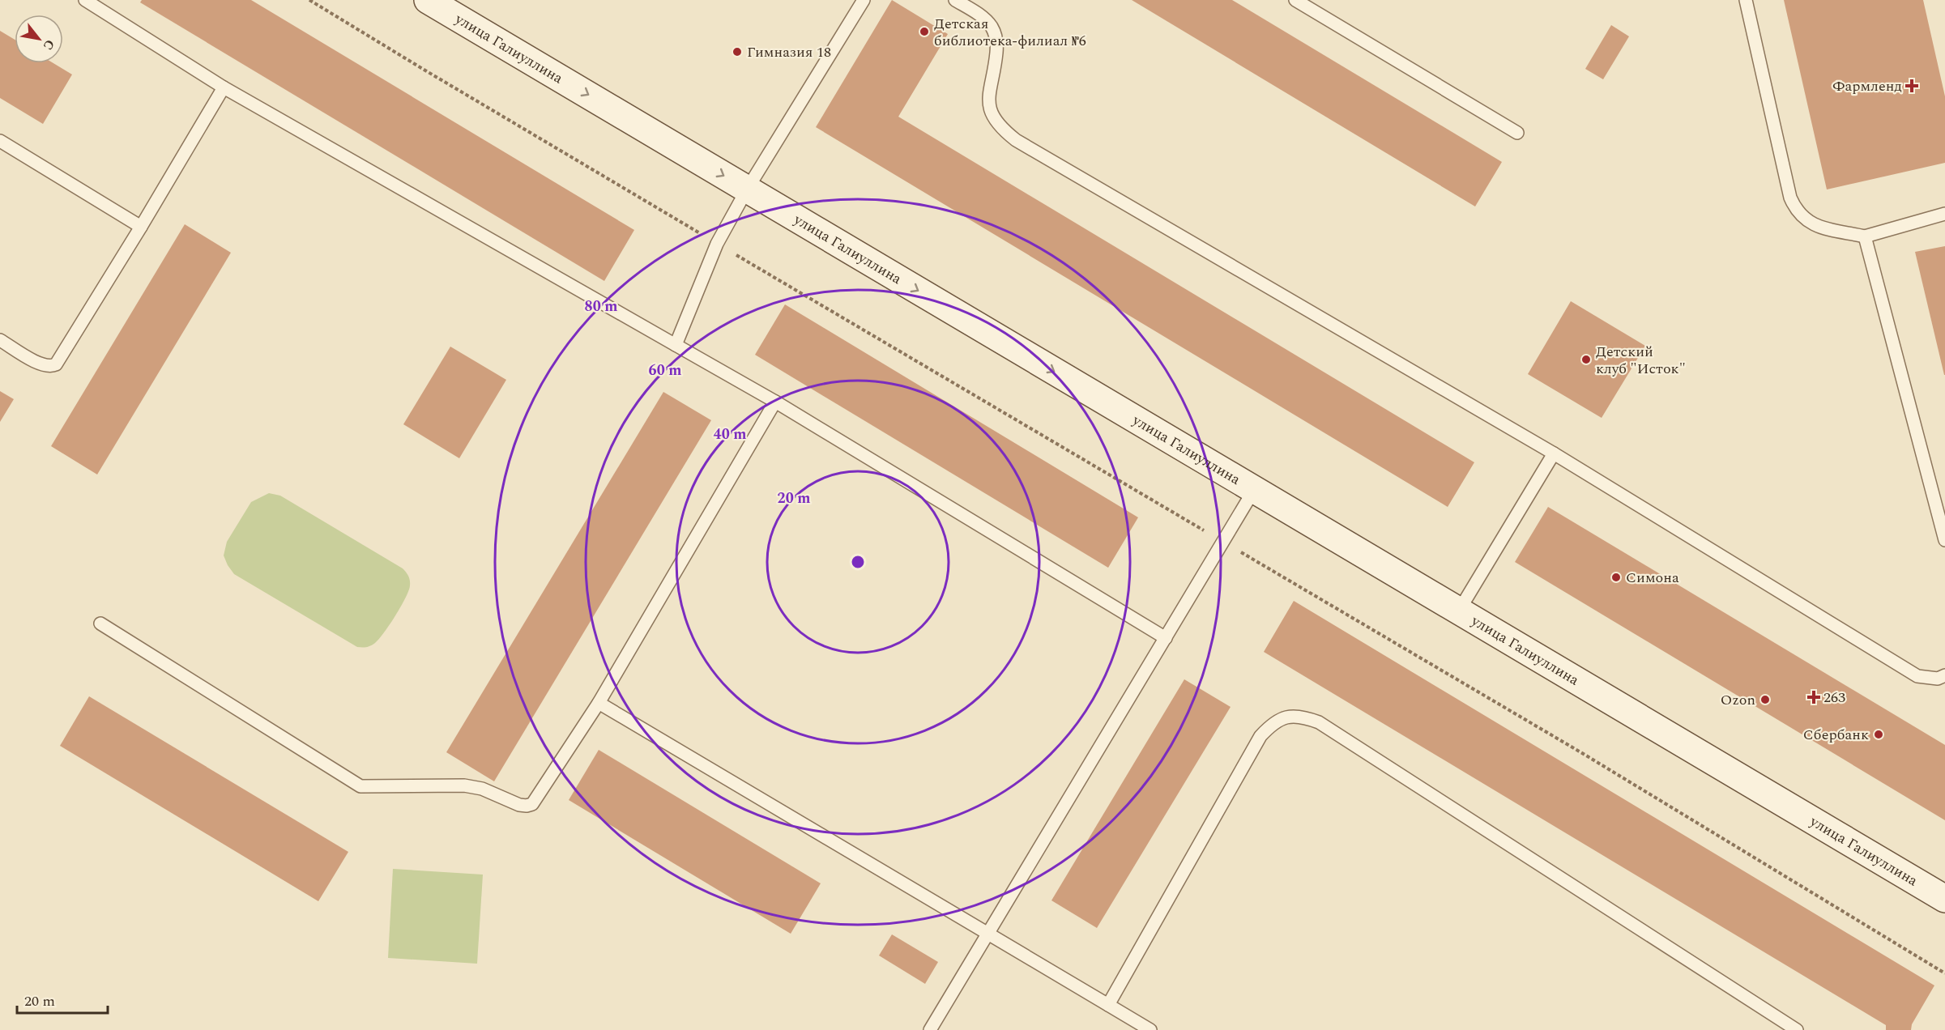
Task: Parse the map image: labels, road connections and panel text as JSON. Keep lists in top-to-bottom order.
{
  "streets": {
    "street": ["улица Галиуллина"]
  },
  "one_way": ["улица Галиуллина"],
  "places": {
    "other": [
      "Детская библиотека-филиал №6",
      "Гимназия 18",
      "Детский клуб \"Исток\"",
      "Симона",
      "Ozon",
      "Сбербанк"
    ],
    "health": ["Фармленд", "263"]
  },
  "scale_bar": "20 m",
  "north": "bottom right",
  "rings": [
    "80 m",
    "60 m",
    "40 m",
    "20 m"
  ]
}
